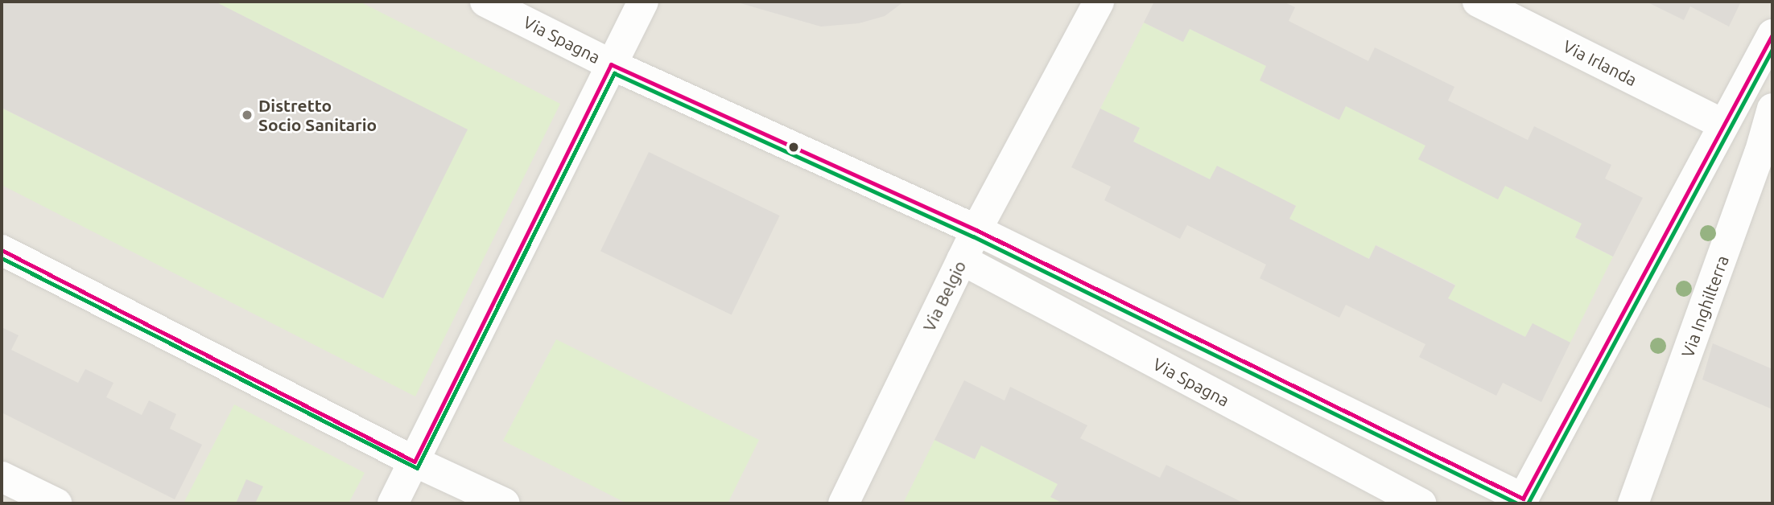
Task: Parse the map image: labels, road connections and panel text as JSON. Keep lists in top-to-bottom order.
{
  "streets": {
    "street": [
      "Via Spagna",
      "Via Irlanda",
      "Via Belgio",
      "Via Inghilterra"
    ]
  },
  "crossings": [
    ["Via Spagna", "Via Belgio"]
  ],
  "places": ["Distretto Socio Sanitario"]
}
